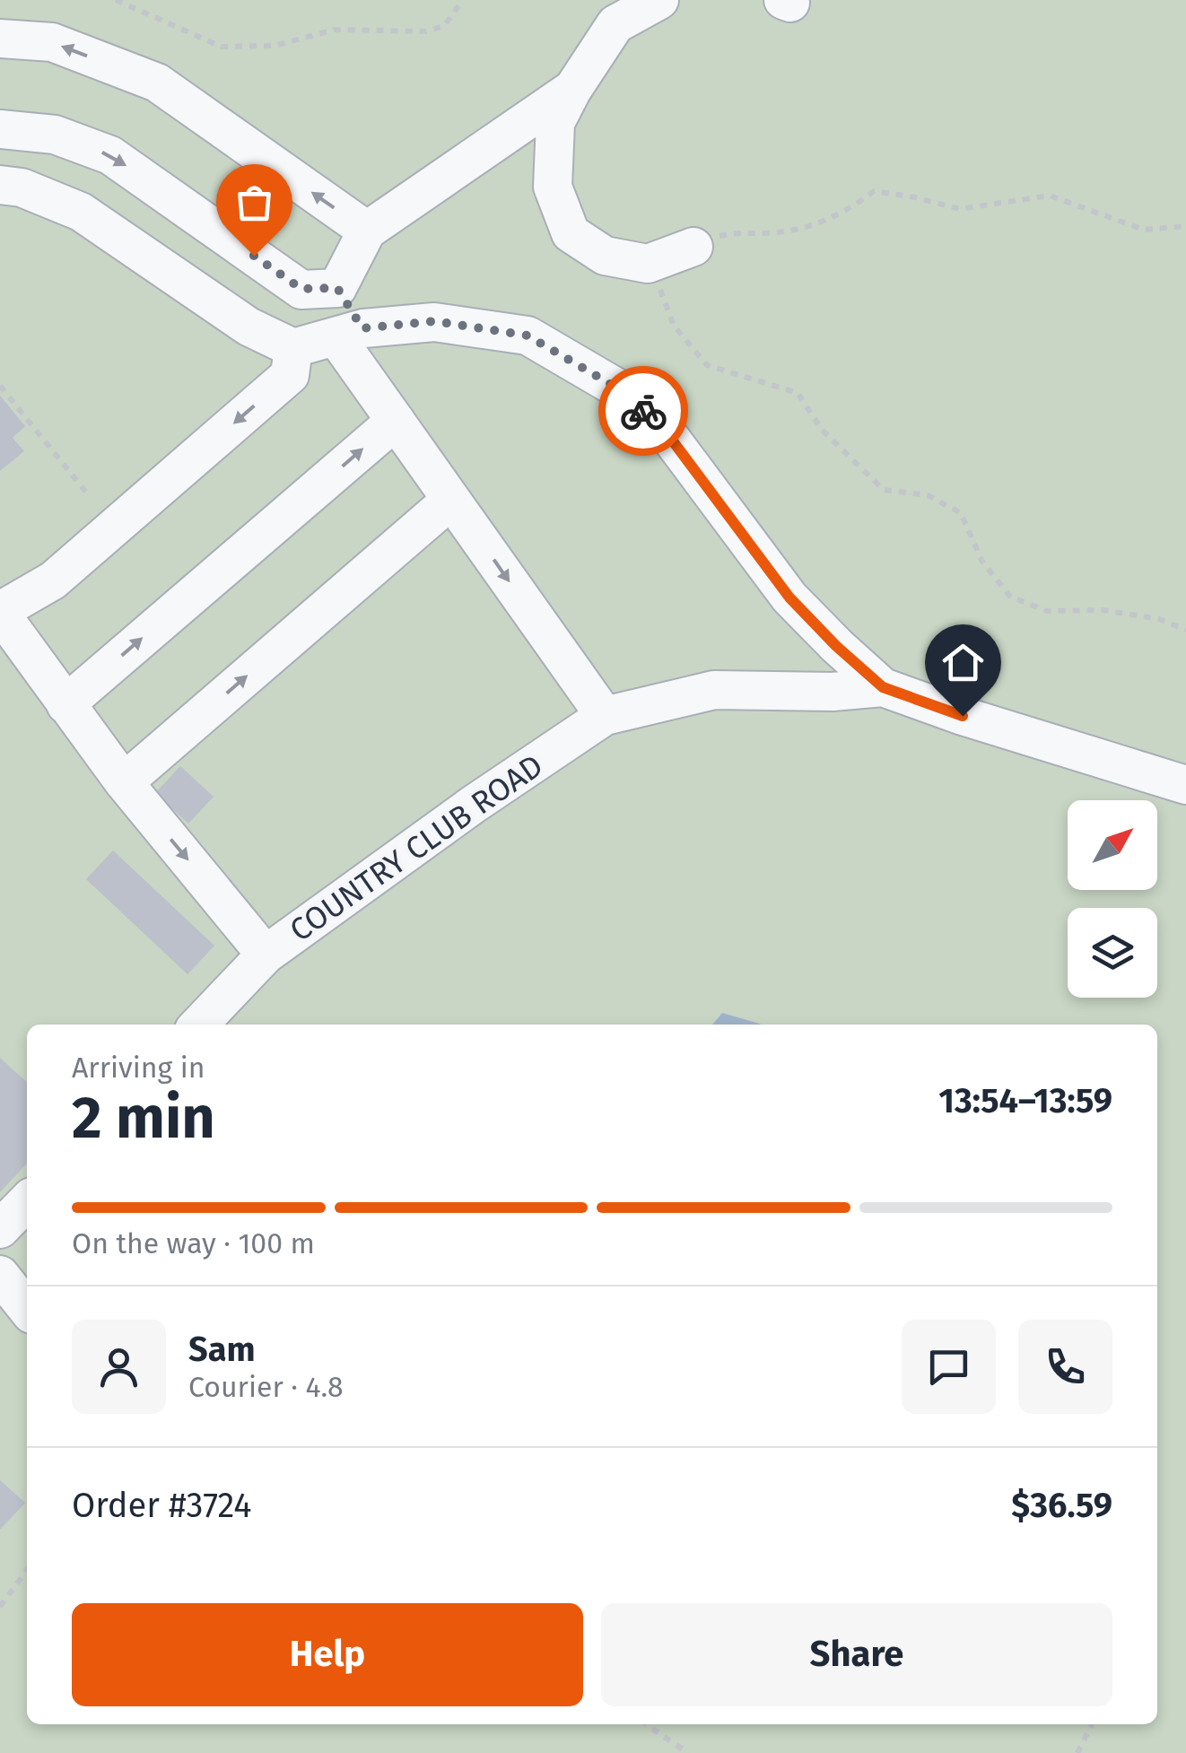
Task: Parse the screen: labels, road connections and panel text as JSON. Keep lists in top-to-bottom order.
{
  "streets": {
    "street": ["COUNTRY CLUB ROAD"]
  },
  "north": "top right",
  "page": {
    "heading": ["2 min", "Arriving in", "13:54–13:59"],
    "panel": [
      "Sam",
      "Courier · 4.8",
      "Order #3724",
      "$36.59"
    ],
    "bar": "On the way · 100 m",
    "buttons": ["Help", "Share"]
  }
}
